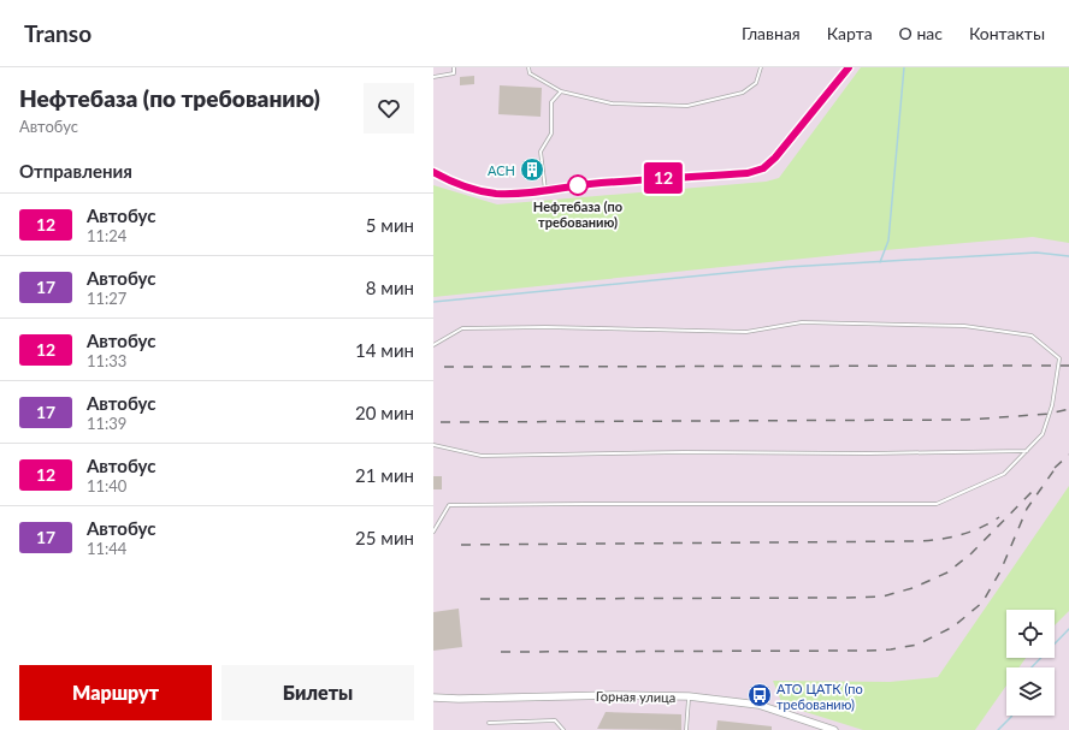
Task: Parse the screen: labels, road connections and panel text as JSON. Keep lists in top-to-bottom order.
{
  "streets": {
    "street": ["Горная улица"]
  },
  "places": {
    "building": ["АСН"],
    "other": ["Нефтебаза (по требованию)"],
    "bus stop": ["АТО ЦАТК (по требованию)"]
  },
  "lines": ["bus line 12"],
  "page": {
    "header": "Transo",
    "nav": [
      "Главная",
      "Карта",
      "О нас",
      "Контакты"
    ],
    "heading": [
      ["Нефтебаза (по требованию)", "Автобус"],
      "Отправления"
    ],
    "on_map": "12",
    "list": [
      {
        "mark": "12",
        "name": "Автобус",
        "note": "11:24",
        "value": "5 мин"
      },
      {
        "mark": "17",
        "name": "Автобус",
        "note": "11:27",
        "value": "8 мин"
      },
      {
        "mark": "12",
        "name": "Автобус",
        "note": "11:33",
        "value": "14 мин"
      },
      {
        "mark": "17",
        "name": "Автобус",
        "note": "11:39",
        "value": "20 мин"
      },
      {
        "mark": "12",
        "name": "Автобус",
        "note": "11:40",
        "value": "21 мин"
      },
      {
        "mark": "17",
        "name": "Автобус",
        "note": "11:44",
        "value": "25 мин"
      }
    ],
    "buttons": ["Маршрут", "Билеты"]
  }
}
